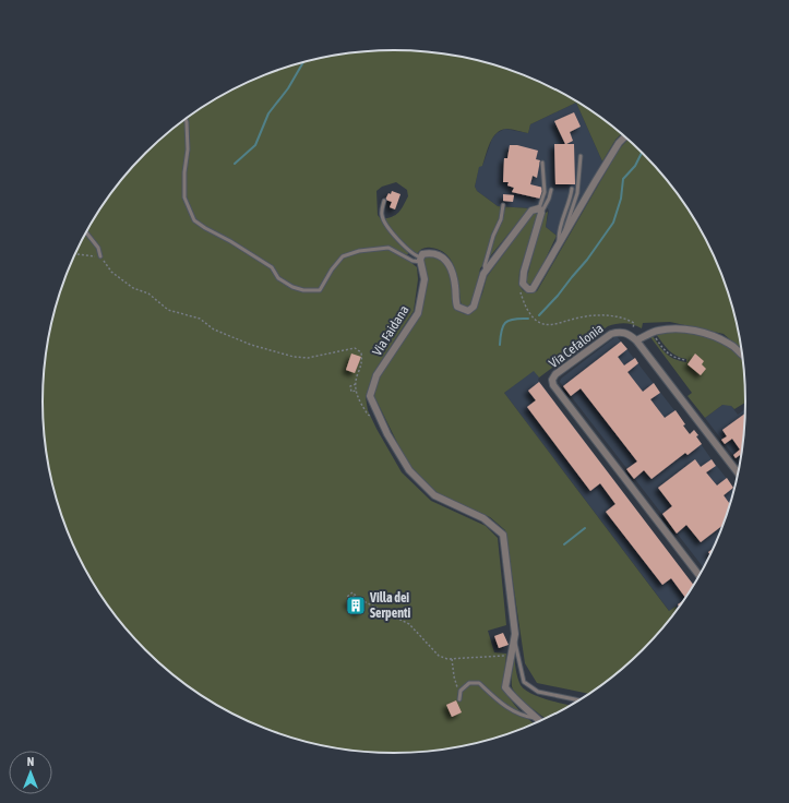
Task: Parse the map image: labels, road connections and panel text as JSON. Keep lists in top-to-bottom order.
{
  "streets": {
    "street": ["Via Faidana", "Via Cefalonia"]
  },
  "places": {
    "building": ["Villa dei Serpenti"]
  },
  "north": "top"
}
